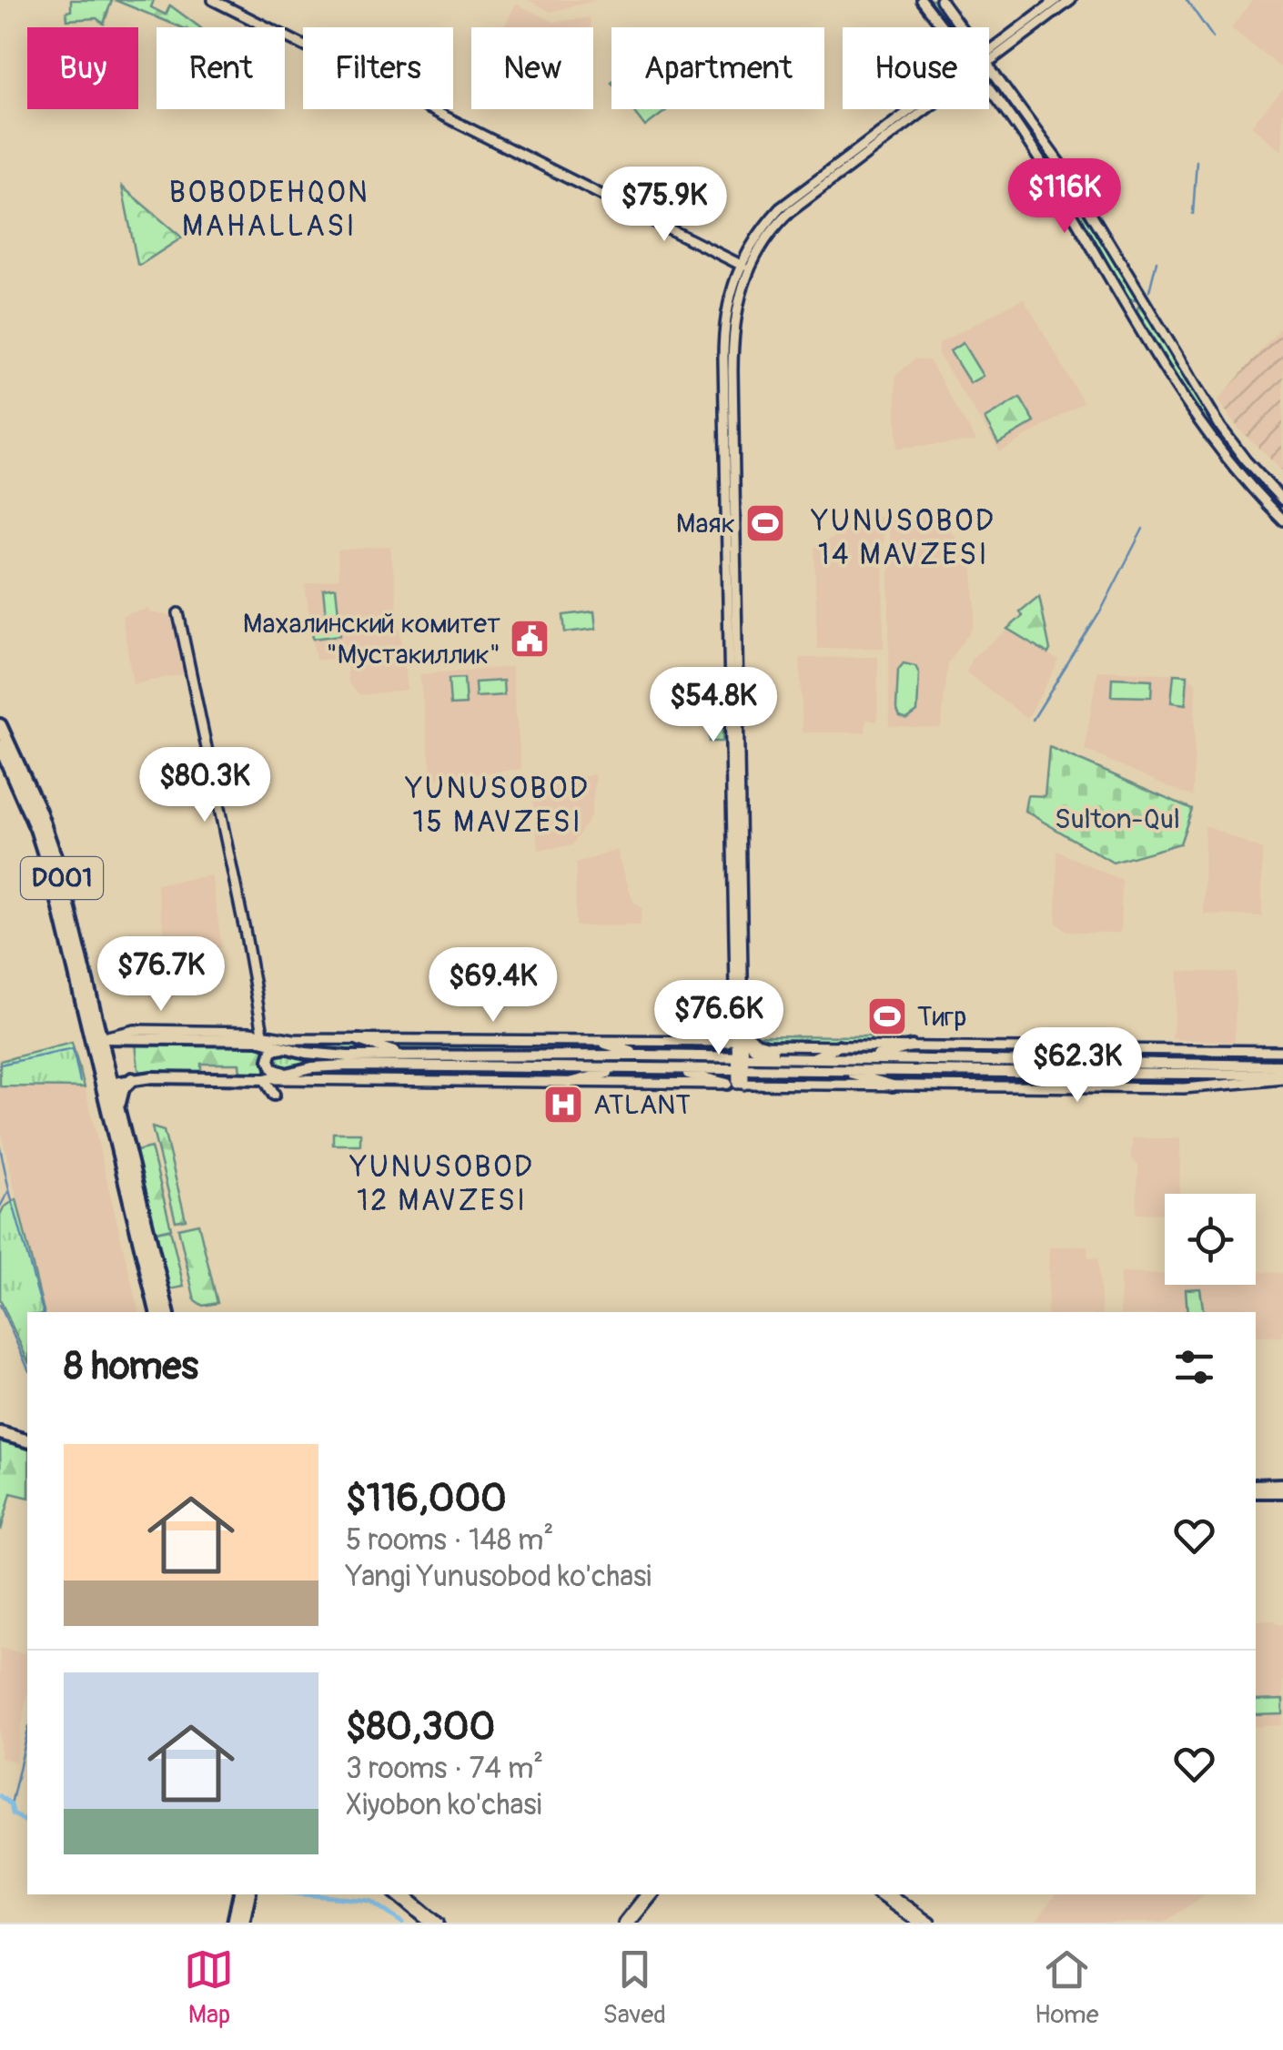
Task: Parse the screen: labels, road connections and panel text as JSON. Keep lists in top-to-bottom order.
{
  "streets": {
    "highway": ["D001"]
  },
  "districts": [
    "BOBODEHQON MAHALLASI",
    "YUNUSOBOD 14 MAVZESI",
    "YUNUSOBOD 15 MAVZESI",
    "YUNUSOBOD 12 MAVZESI"
  ],
  "parks": ["Sulton-Qul"],
  "places": {
    "sports": ["Маяк", "Тигр"],
    "public building": ["Махалинский комитет \"Мустакиллик\""],
    "hospital": ["ATLANT"]
  },
  "page": {
    "chip": [
      "Buy",
      "Rent",
      "Filters",
      "New",
      "Apartment",
      "House"
    ],
    "price": [
      "$116K",
      "$75.9K",
      "$54.8K",
      "$80.3K",
      "$76.7K",
      "$69.4K",
      "$76.6K",
      "$62.3K"
    ],
    "heading": "8 homes",
    "list": [
      {
        "name": "$116,000",
        "note": "5 rooms · 148 m² · Yangi Yunusobod ko'chasi"
      },
      {
        "name": "$80,300",
        "note": "3 rooms · 74 m² · Xiyobon ko'chasi"
      }
    ],
    "tabs": ["Map", "Saved", "Home"]
  }
}
